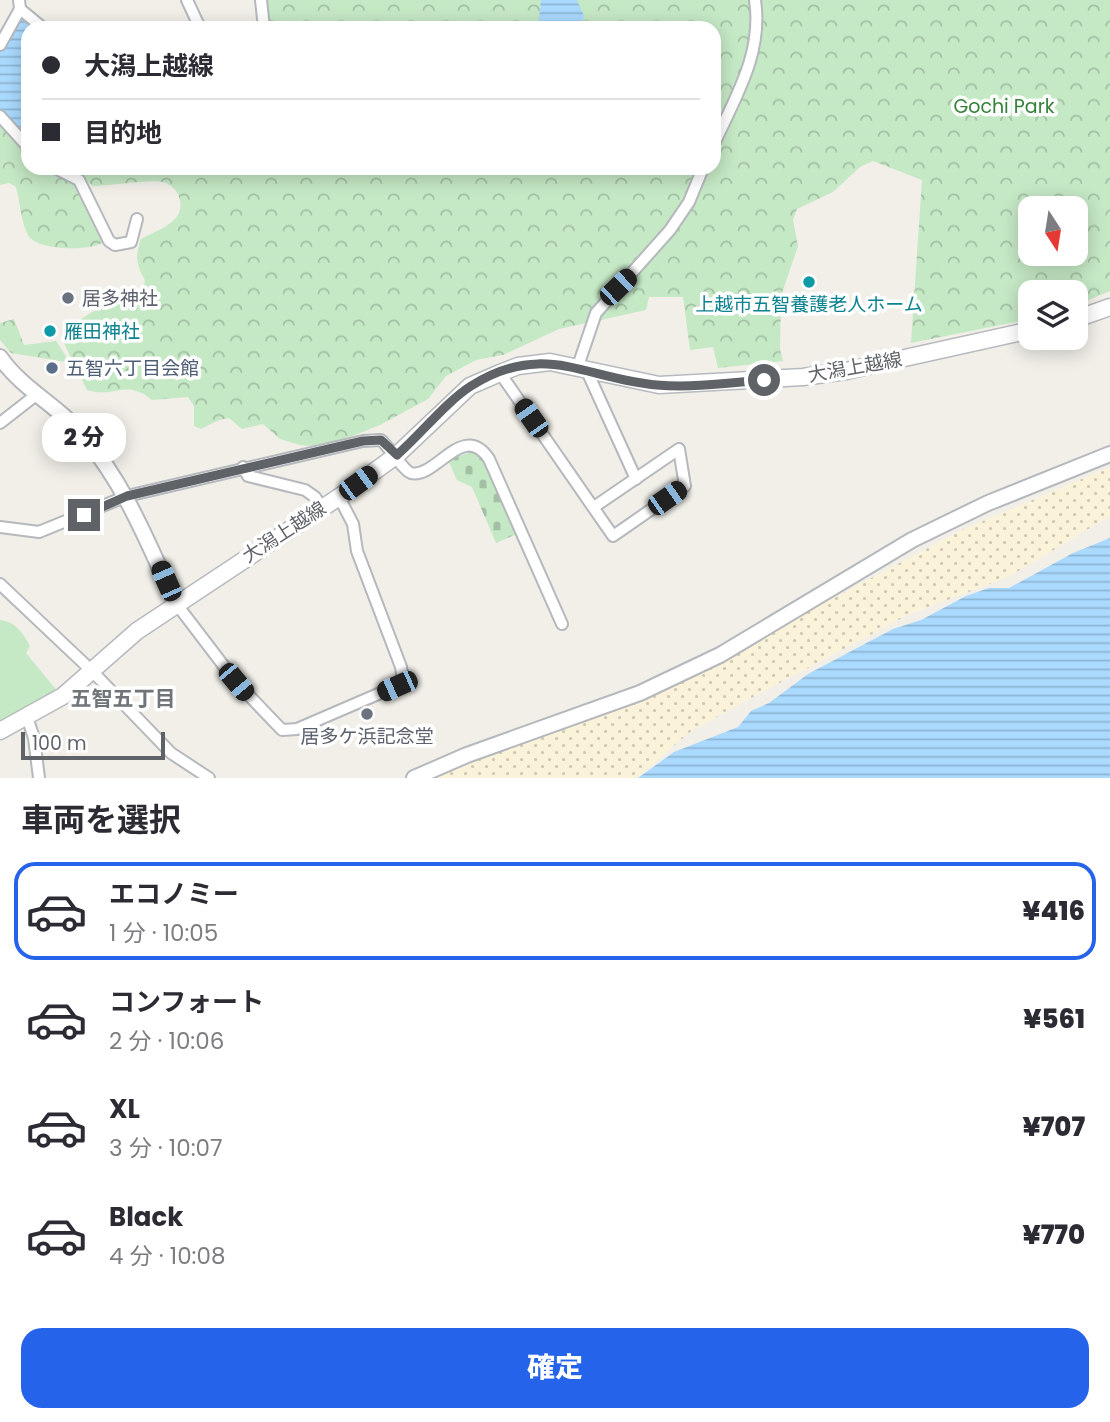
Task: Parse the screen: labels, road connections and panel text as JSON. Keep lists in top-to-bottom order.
{
  "streets": {
    "main road": ["大潟上越線"]
  },
  "districts": ["五智五丁目"],
  "parks": ["Gochi Park"],
  "places": [
    "上越市五智養護老人ホーム",
    "居多神社",
    "雁田神社",
    "五智六丁目会館",
    "居多ケ浜記念堂"
  ],
  "scale_bar": "100 m",
  "north": "bottom",
  "page": {
    "banner": ["大潟上越線", "目的地"],
    "bubble": "2 分",
    "scale": "100 m",
    "heading": "車両を選択",
    "list": [
      {
        "name": "エコノミー",
        "note": "1 分 · 10:05",
        "value": "¥416"
      },
      {
        "name": "コンフォート",
        "note": "2 分 · 10:06",
        "value": "¥561"
      },
      {
        "name": "XL",
        "note": "3 分 · 10:07",
        "value": "¥707"
      },
      {
        "name": "Black",
        "note": "4 分 · 10:08",
        "value": "¥770"
      }
    ],
    "buttons": "確定"
  }
}
